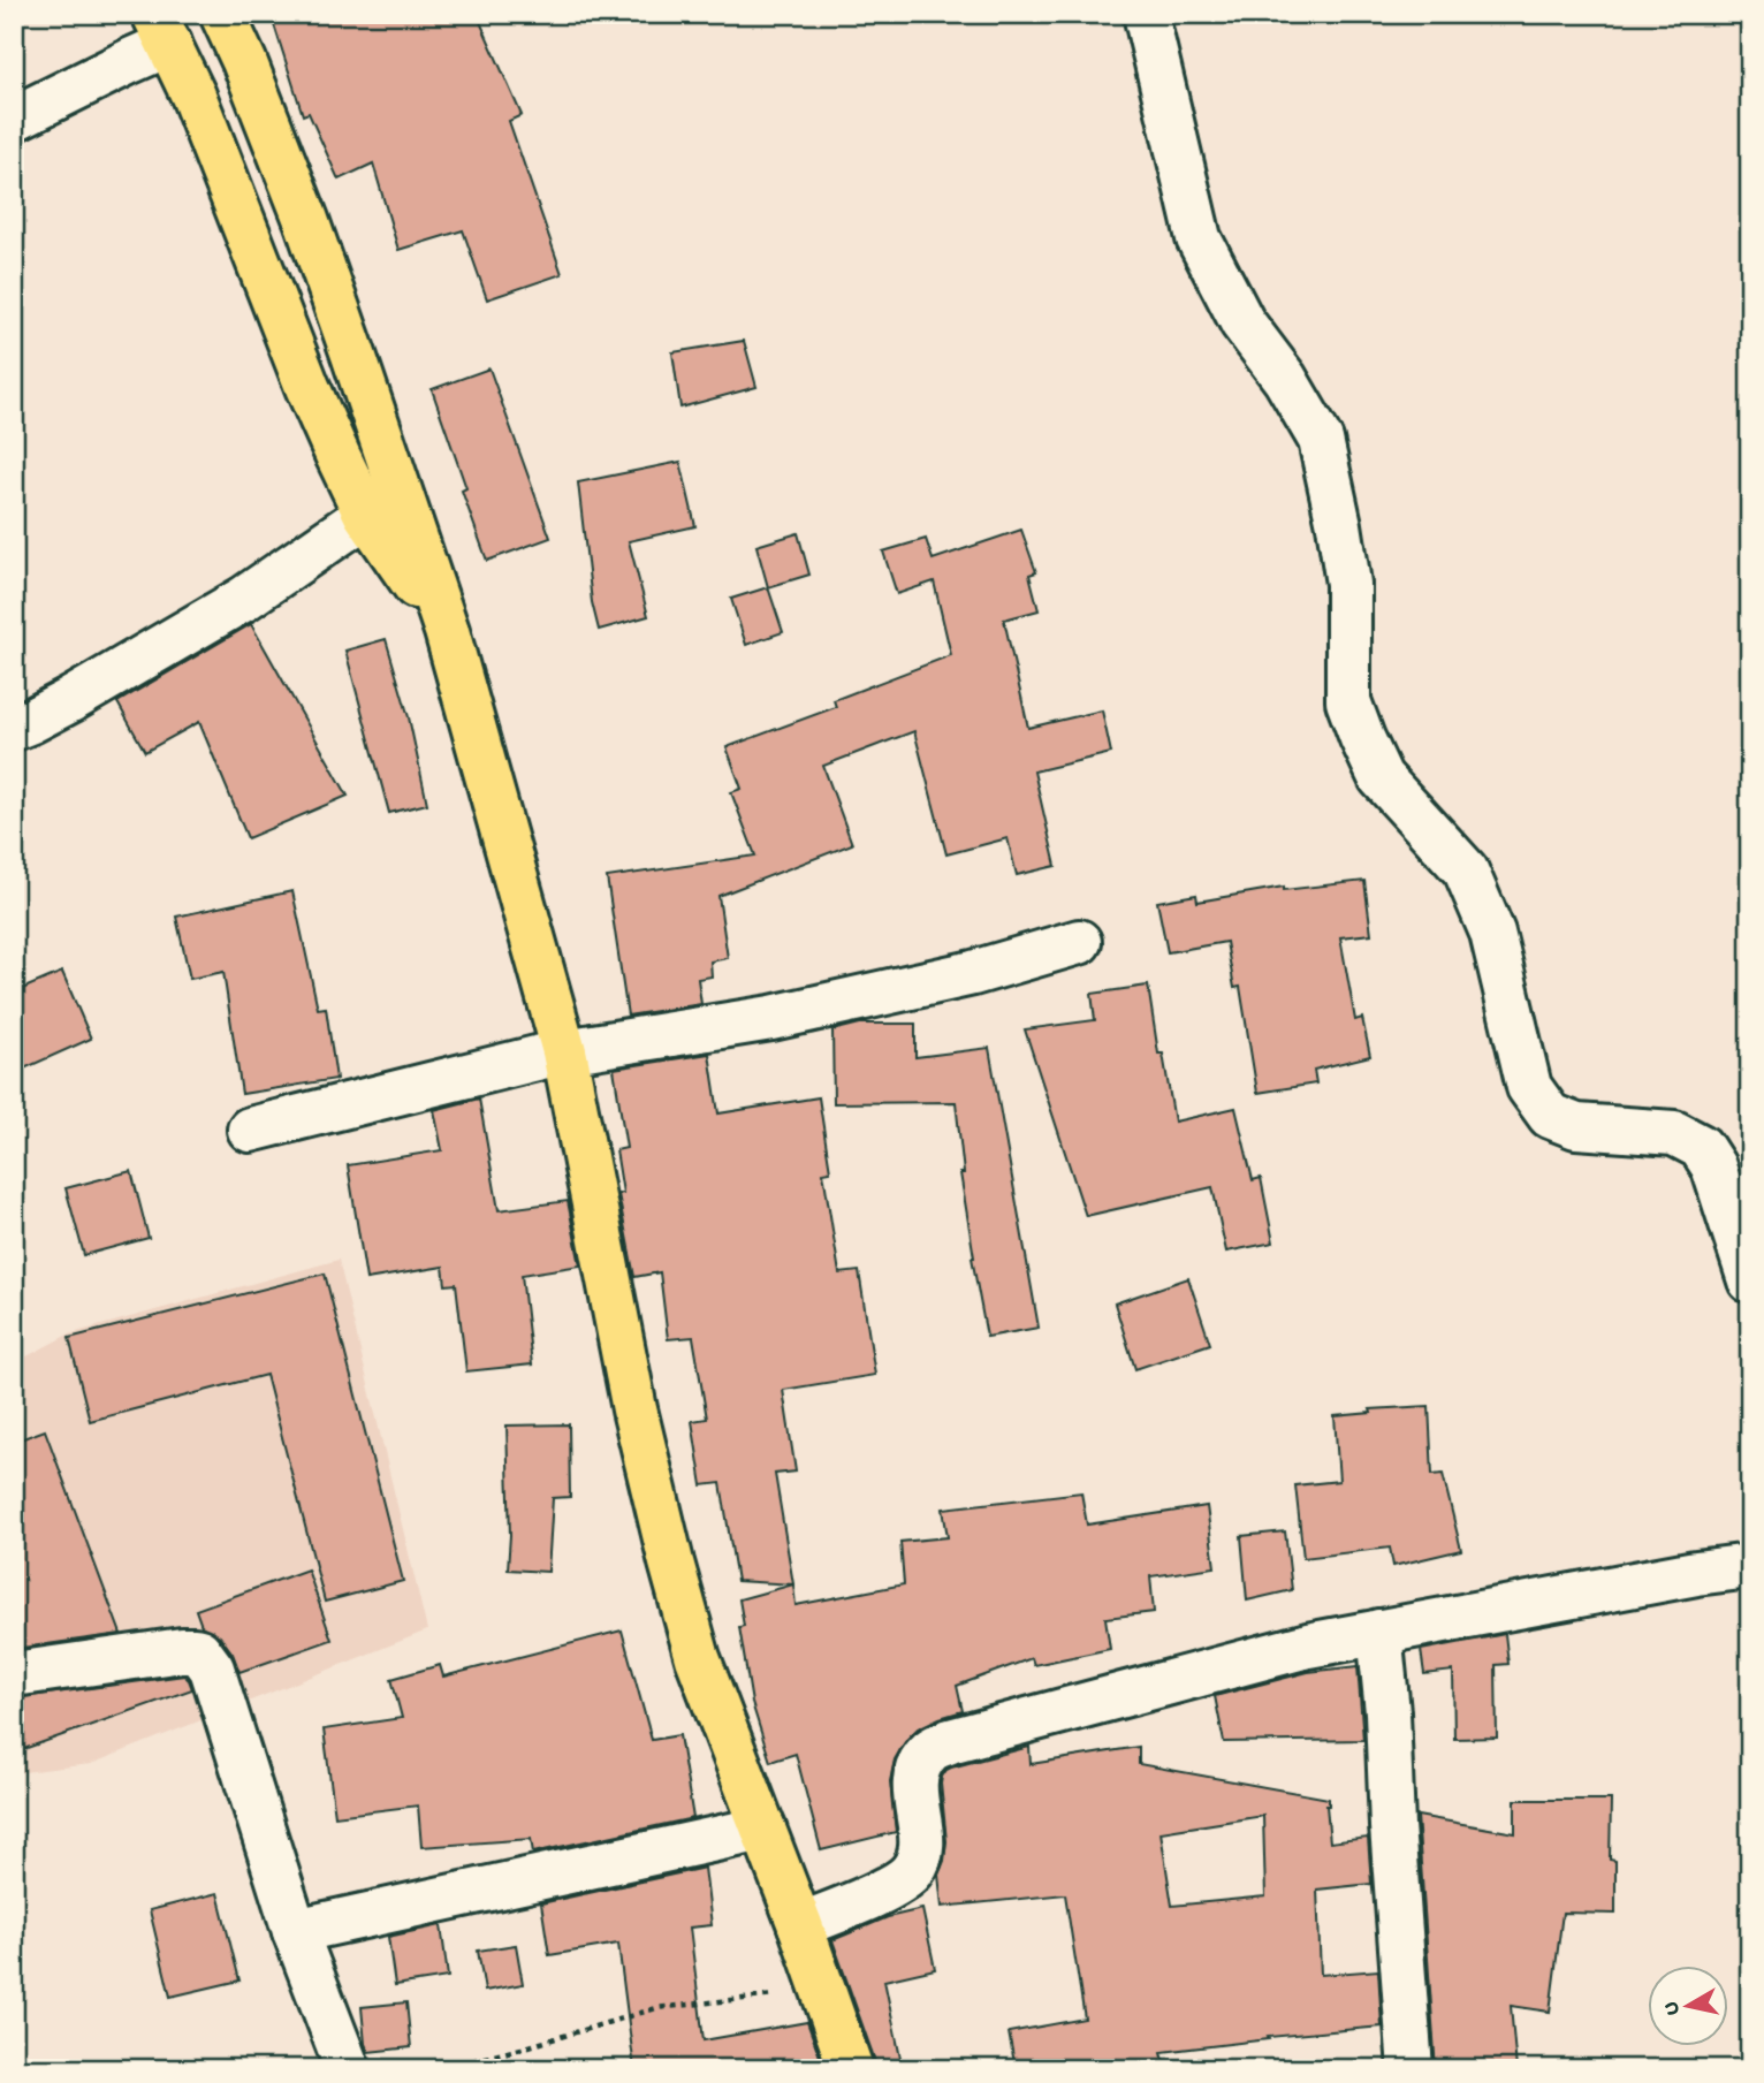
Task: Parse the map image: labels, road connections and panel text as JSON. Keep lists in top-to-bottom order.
{
  "north": "left"
}
